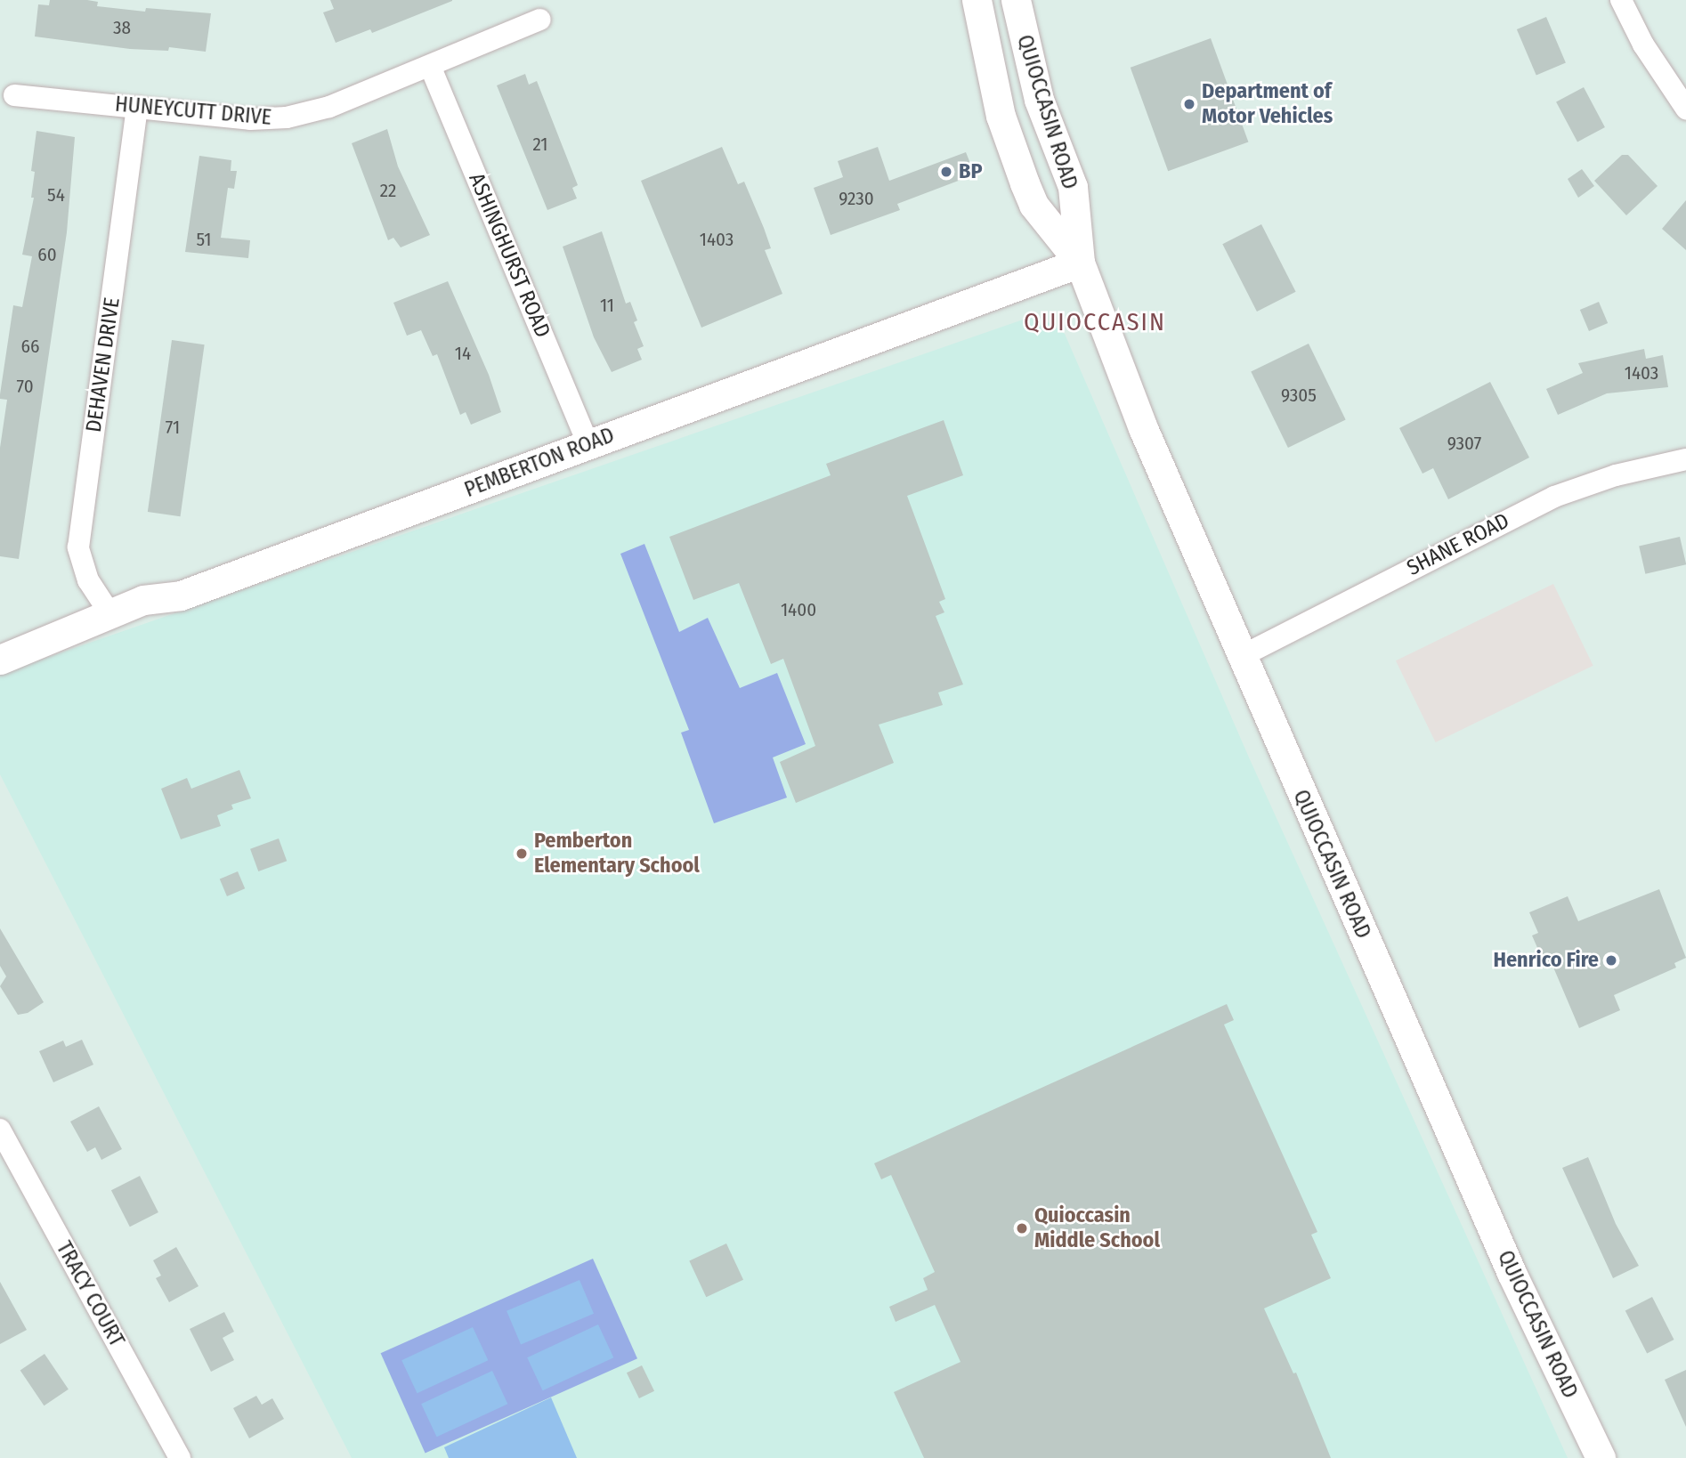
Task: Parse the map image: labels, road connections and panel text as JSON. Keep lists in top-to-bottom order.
{
  "streets": {
    "main road": ["QUIOCCASIN ROAD", "PEMBERTON ROAD"],
    "street": [
      "HUNEYCUTT DRIVE",
      "ASHINGHURST ROAD",
      "DEHAVEN DRIVE",
      "SHANE ROAD",
      "TRACY COURT"
    ]
  },
  "crossings": [
    ["HUNEYCUTT DRIVE", "ASHINGHURST ROAD"],
    ["HUNEYCUTT DRIVE", "DEHAVEN DRIVE"],
    ["QUIOCCASIN ROAD", "PEMBERTON ROAD"],
    ["QUIOCCASIN ROAD", "SHANE ROAD"],
    ["ASHINGHURST ROAD", "PEMBERTON ROAD"],
    ["DEHAVEN DRIVE", "PEMBERTON ROAD"]
  ],
  "districts": ["QUIOCCASIN"],
  "places": [
    "Department of Motor Vehicles",
    "BP",
    "Pemberton Elementary School",
    "Henrico Fire",
    "Quioccasin Middle School"
  ],
  "house_numbers": [
    "38",
    "21",
    "22",
    "54",
    "9230",
    "51",
    "1403",
    "60",
    "11",
    "66",
    "14",
    "1403",
    "70",
    "9305",
    "71",
    "9307",
    "1400"
  ]
}
